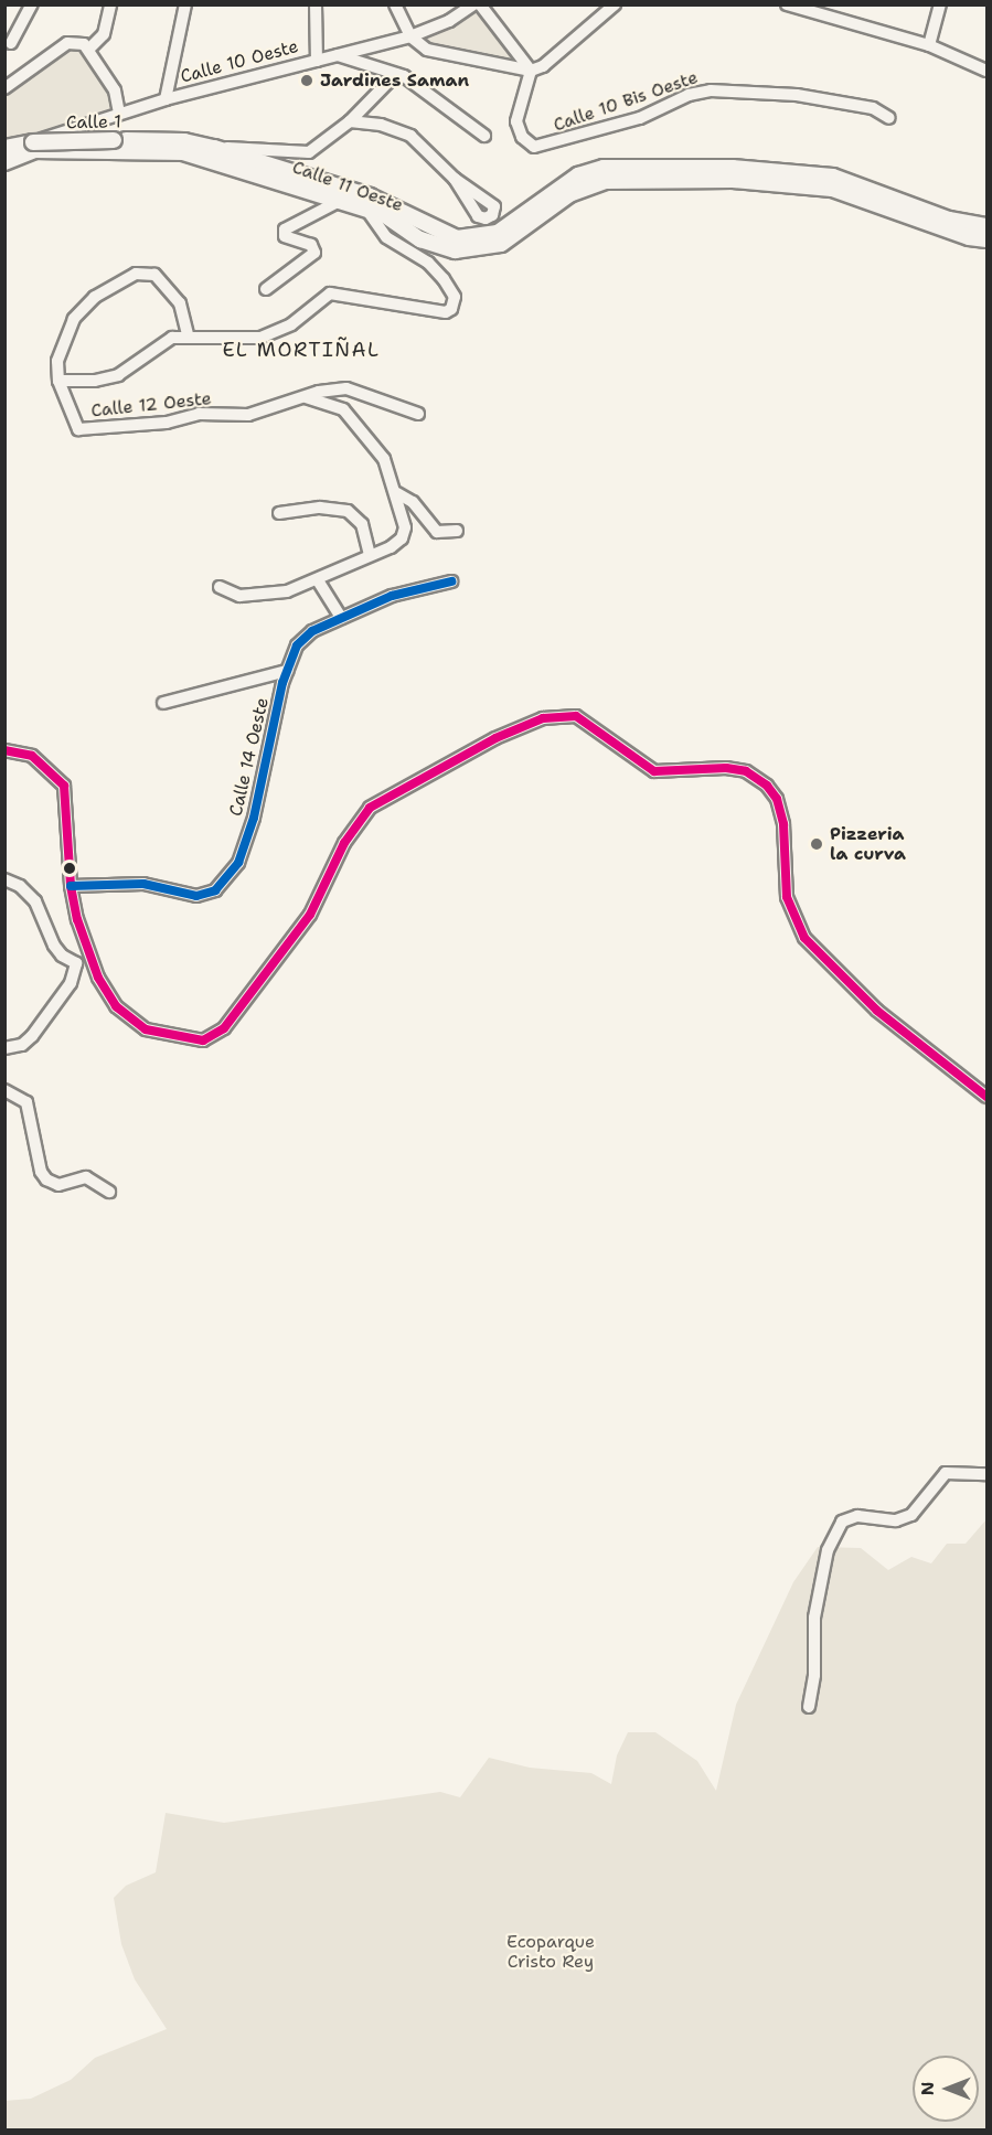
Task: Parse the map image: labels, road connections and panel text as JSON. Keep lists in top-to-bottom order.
{
  "streets": {
    "main road": ["Calle 1", "Calle 11 Oeste"],
    "street": [
      "Calle 10 Oeste",
      "Calle 10 Bis Oeste",
      "Calle 12 Oeste",
      "Calle 14 Oeste"
    ]
  },
  "crossings": [
    ["Calle 10 Oeste", "Calle 11 Oeste"],
    ["Calle 1", "Calle 11 Oeste"]
  ],
  "districts": ["EL MORTIÑAL"],
  "parks": ["Ecoparque Cristo Rey"],
  "places": ["Jardines Saman", "Pizzeria la curva"],
  "north": "left"
}
